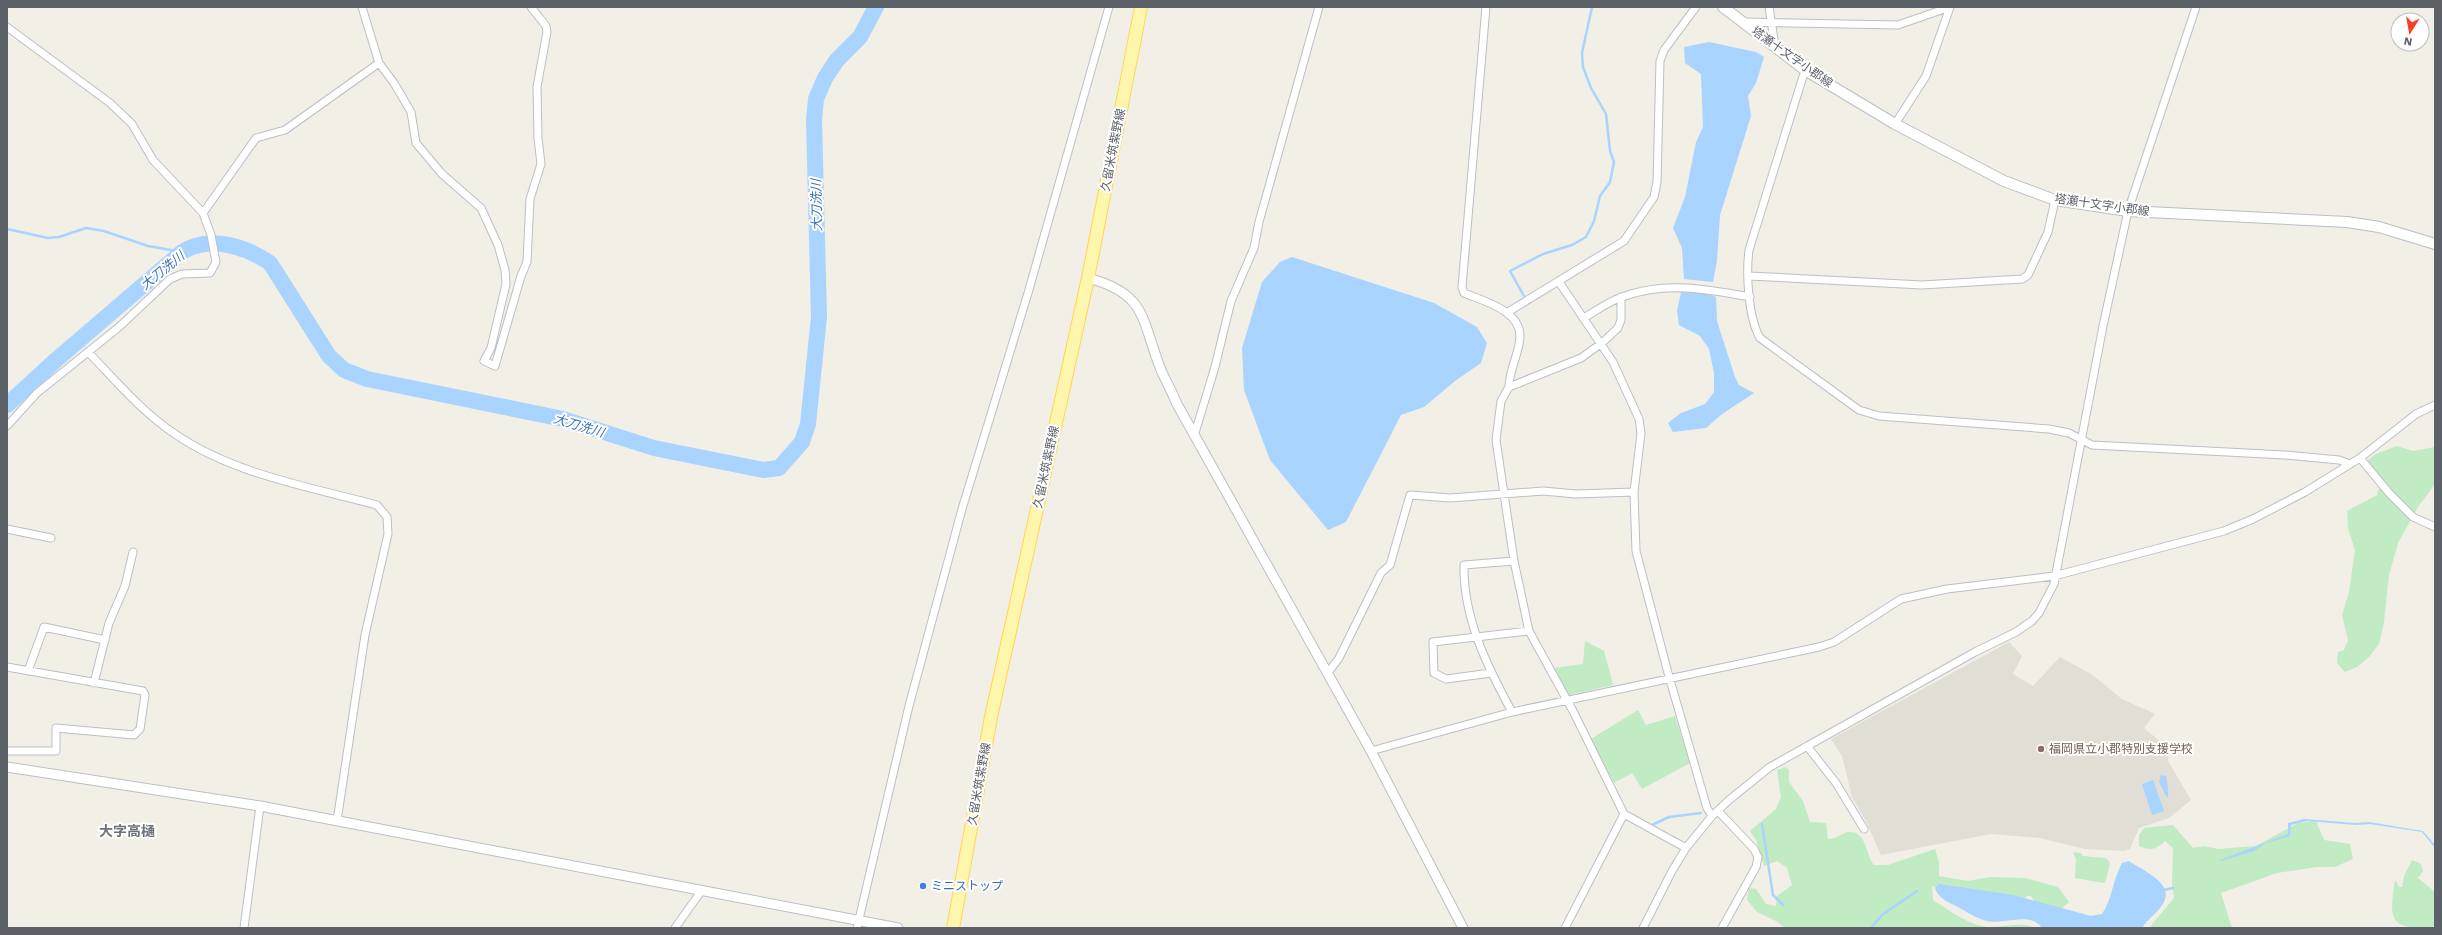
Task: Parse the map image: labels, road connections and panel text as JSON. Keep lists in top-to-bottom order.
{
  "streets": {
    "main road": ["塔瀬十文字小郡線", "久留米筑紫野線"]
  },
  "districts": ["大字高樋"],
  "water": ["大刀洗川"],
  "places": ["福岡県立小郡特別支援学校", "ミニストップ"],
  "north": "bottom"
}
